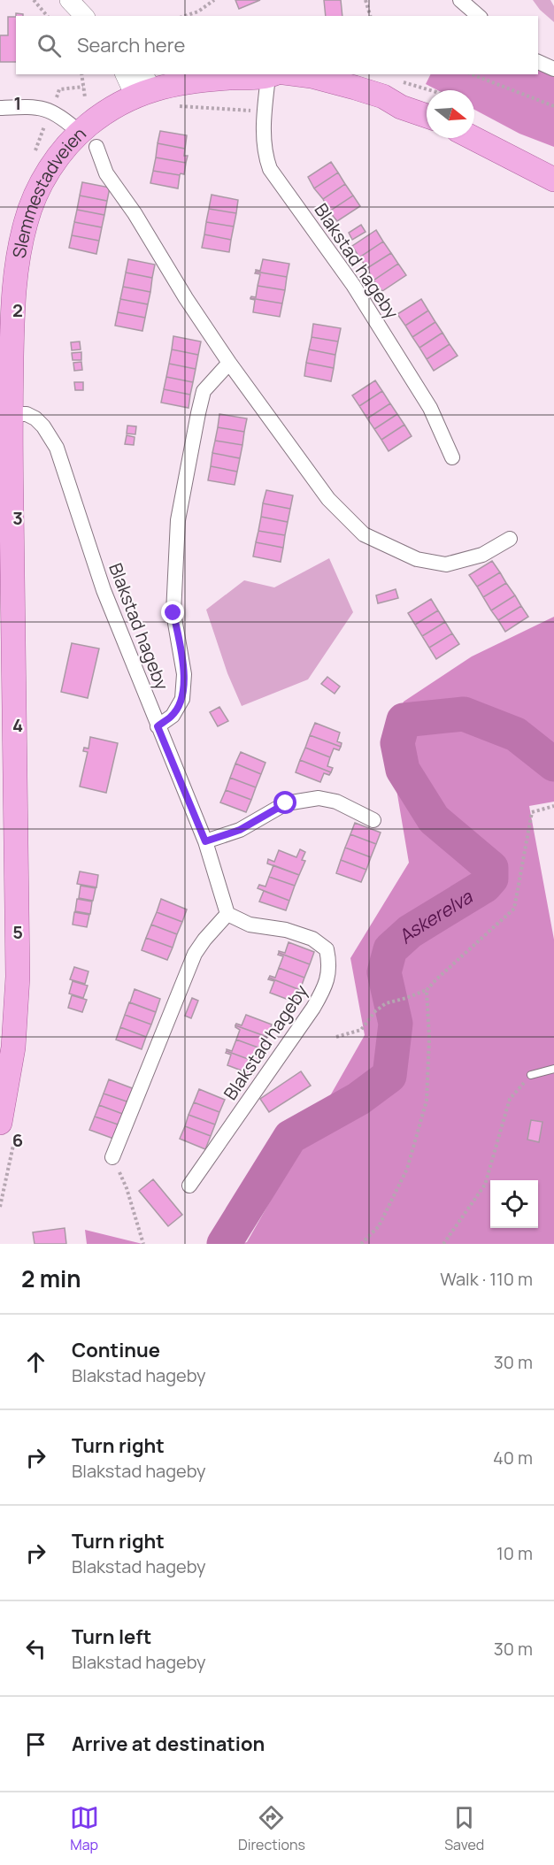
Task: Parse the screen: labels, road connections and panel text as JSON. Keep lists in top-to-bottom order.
{
  "streets": {
    "main road": ["Slemmestadveien"],
    "street": ["Blakstad hageby"]
  },
  "crossings": [
    ["Slemmestadveien", "Blakstad hageby"]
  ],
  "water": ["Askerelva"],
  "north": "right",
  "page": {
    "search": "Search here",
    "heading": ["2 min", "Walk · 110 m"],
    "list": [
      ["Continue", "Blakstad hageby", "30 m"],
      ["Turn right", "Blakstad hageby", "40 m"],
      ["Turn right", "Blakstad hageby", "10 m"],
      ["Turn left", "Blakstad hageby", "30 m"],
      "Arrive at destination"
    ],
    "nav": ["Map", "Directions", "Saved"]
  },
  "grid": {
    "rows": [
      "1",
      "2",
      "3",
      "4",
      "5",
      "6"
    ]
  }
}
